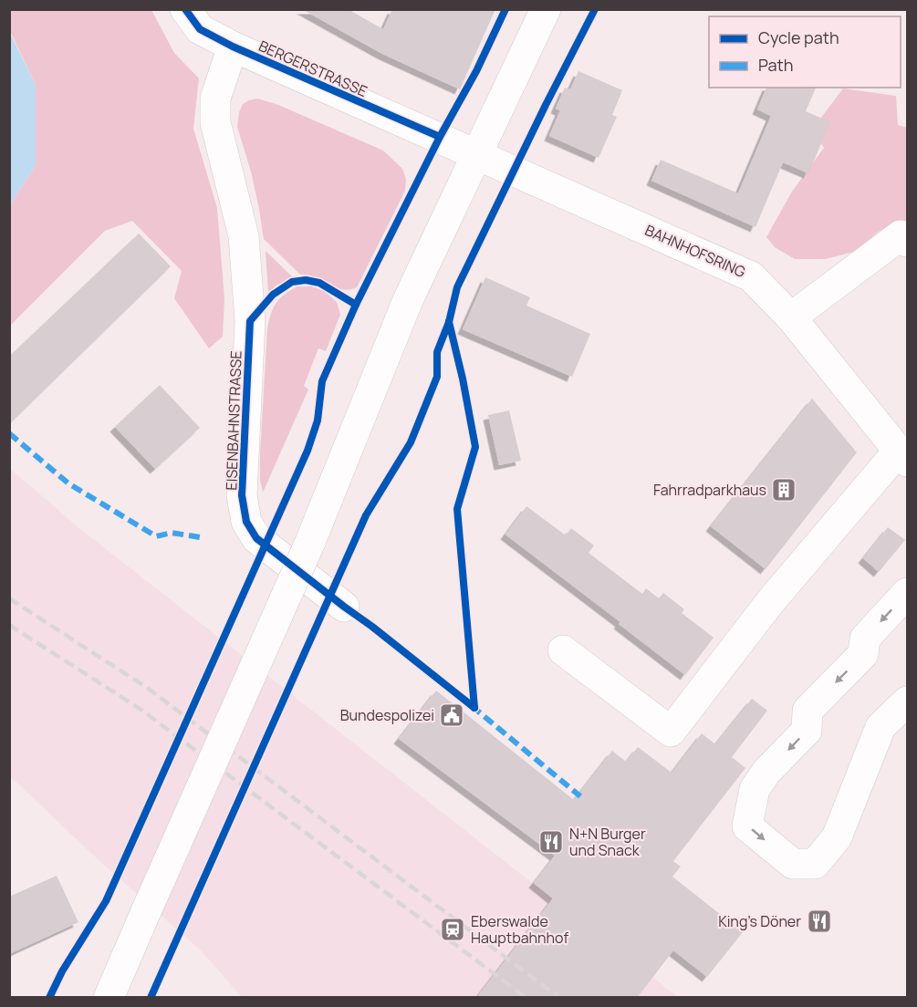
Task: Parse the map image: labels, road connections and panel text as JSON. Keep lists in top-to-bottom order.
{
  "streets": {
    "street": ["BERGERSTRASSE", "BAHNHOFSRING", "EISENBAHNSTRASSE"]
  },
  "crossings": [
    ["BERGERSTRASSE", "BAHNHOFSRING"],
    ["BERGERSTRASSE", "EISENBAHNSTRASSE"]
  ],
  "places": {
    "building": ["Fahrradparkhaus"],
    "public building": ["Bundespolizei"],
    "restaurant": ["N+N Burger und Snack", "King's Döner"],
    "station": ["Eberswalde Hauptbahnhof"]
  },
  "legend": ["Cycle path", "Path"]
}
